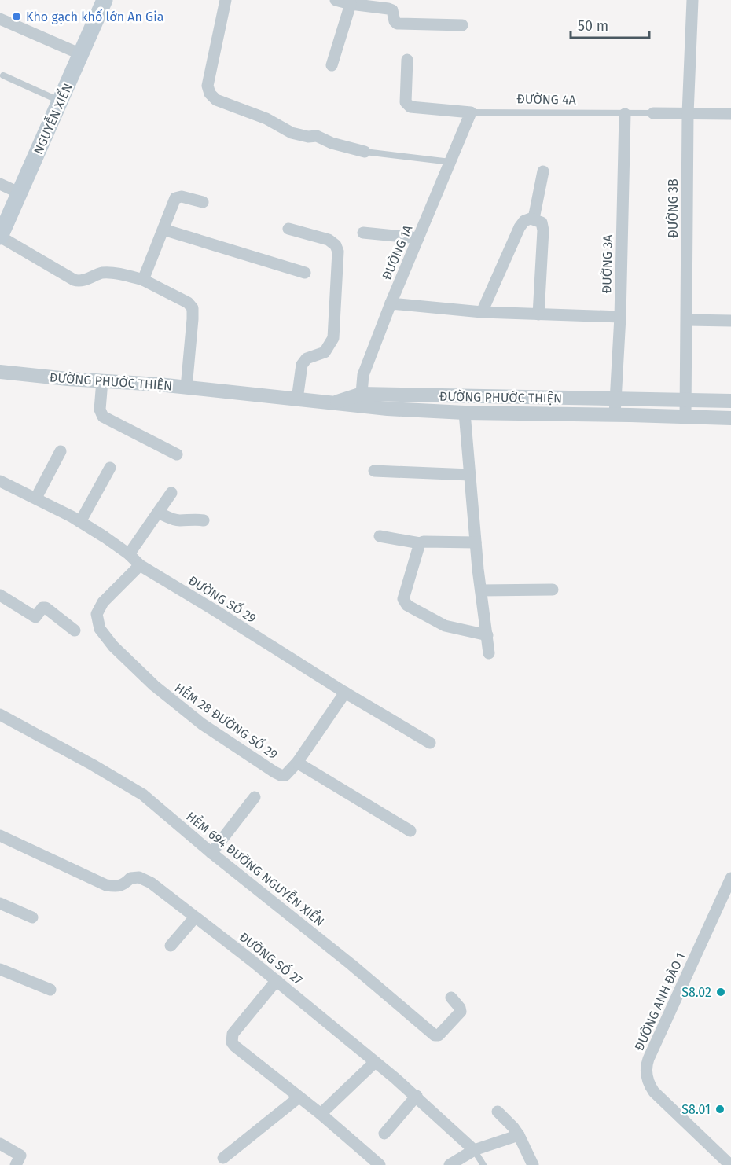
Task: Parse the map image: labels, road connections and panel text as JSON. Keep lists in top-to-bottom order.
{
  "streets": {
    "main road": ["NGUYỄN XIỂN"],
    "street": [
      "ĐƯỜNG 4A",
      "ĐƯỜNG 3B",
      "ĐƯỜNG 1A",
      "ĐƯỜNG 3A",
      "ĐƯỜNG PHƯỚC THIỆN",
      "ĐƯỜNG SỐ 29",
      "HẺM 28 ĐƯỜNG SỐ 29",
      "HẺM 694 ĐƯỜNG NGUYỄN XIỂN",
      "ĐƯỜNG SỐ 27",
      "ĐƯỜNG ANH ĐÀO 1"
    ]
  },
  "crossings": [
    ["ĐƯỜNG 4A", "ĐƯỜNG 3B"],
    ["ĐƯỜNG 4A", "ĐƯỜNG 1A"],
    ["ĐƯỜNG 4A", "ĐƯỜNG 3A"],
    ["ĐƯỜNG 3B", "ĐƯỜNG PHƯỚC THIỆN"],
    ["ĐƯỜNG 1A", "ĐƯỜNG PHƯỚC THIỆN"],
    ["ĐƯỜNG 3A", "ĐƯỜNG PHƯỚC THIỆN"],
    ["ĐƯỜNG SỐ 29", "HẺM 28 ĐƯỜNG SỐ 29"]
  ],
  "places": ["Kho gạch khổ lớn An Gia", "S8.02", "S8.01"],
  "scale_bar": "50 m"
}
